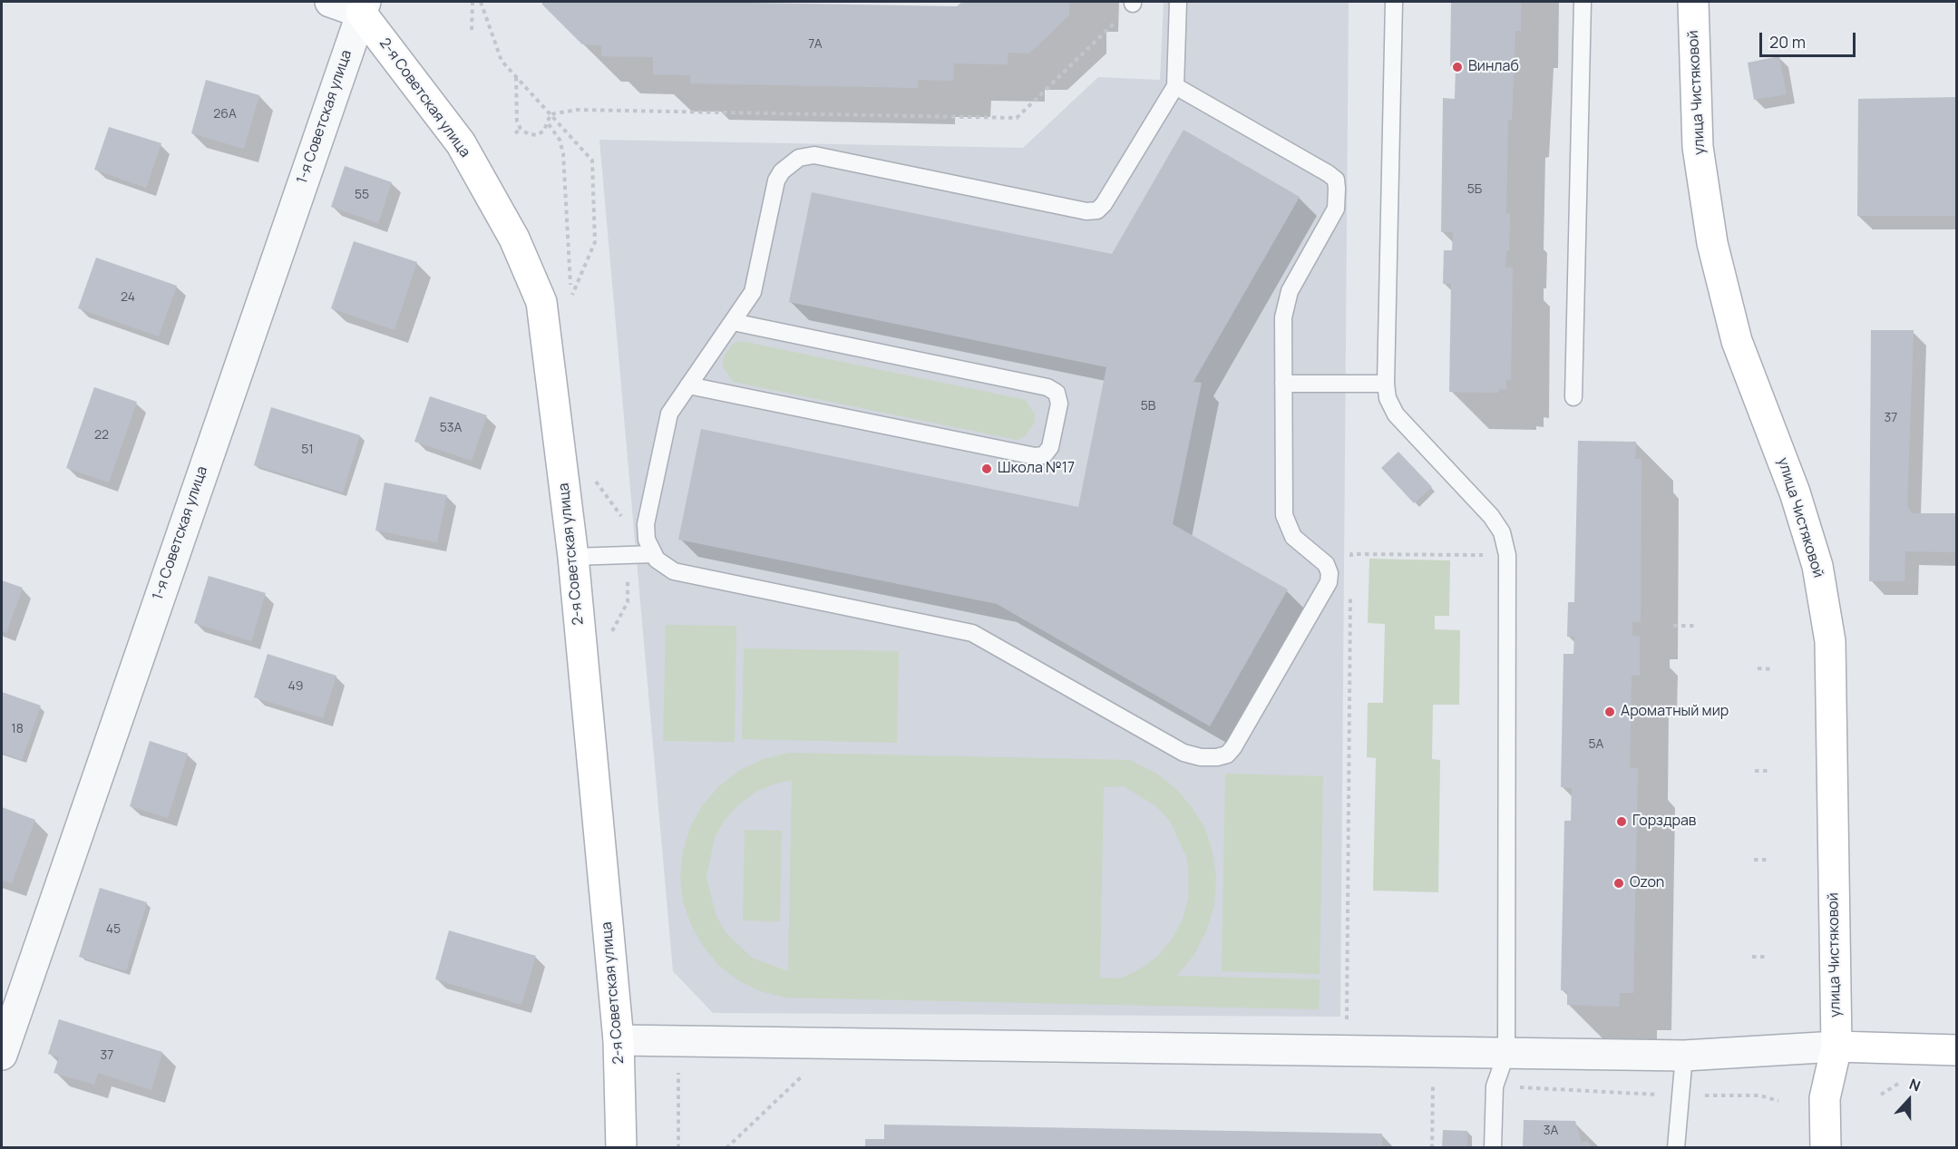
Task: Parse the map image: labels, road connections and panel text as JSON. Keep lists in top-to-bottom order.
{
  "streets": {
    "street": ["улица Чистяковой", "2-я Советская улица", "1-я Советская улица"]
  },
  "crossings": [
    ["2-я Советская улица", "1-я Советская улица"]
  ],
  "places": [
    "Винлаб",
    "Школа №17",
    "Ароматный мир",
    "Горздрав",
    "Ozon"
  ],
  "house_numbers": [
    "7А",
    "26А",
    "5Б",
    "55",
    "24",
    "5В",
    "37",
    "53А",
    "22",
    "51",
    "49",
    "18",
    "5А",
    "45",
    "37",
    "3А"
  ],
  "scale_bar": "20 m",
  "north": "top"
}
